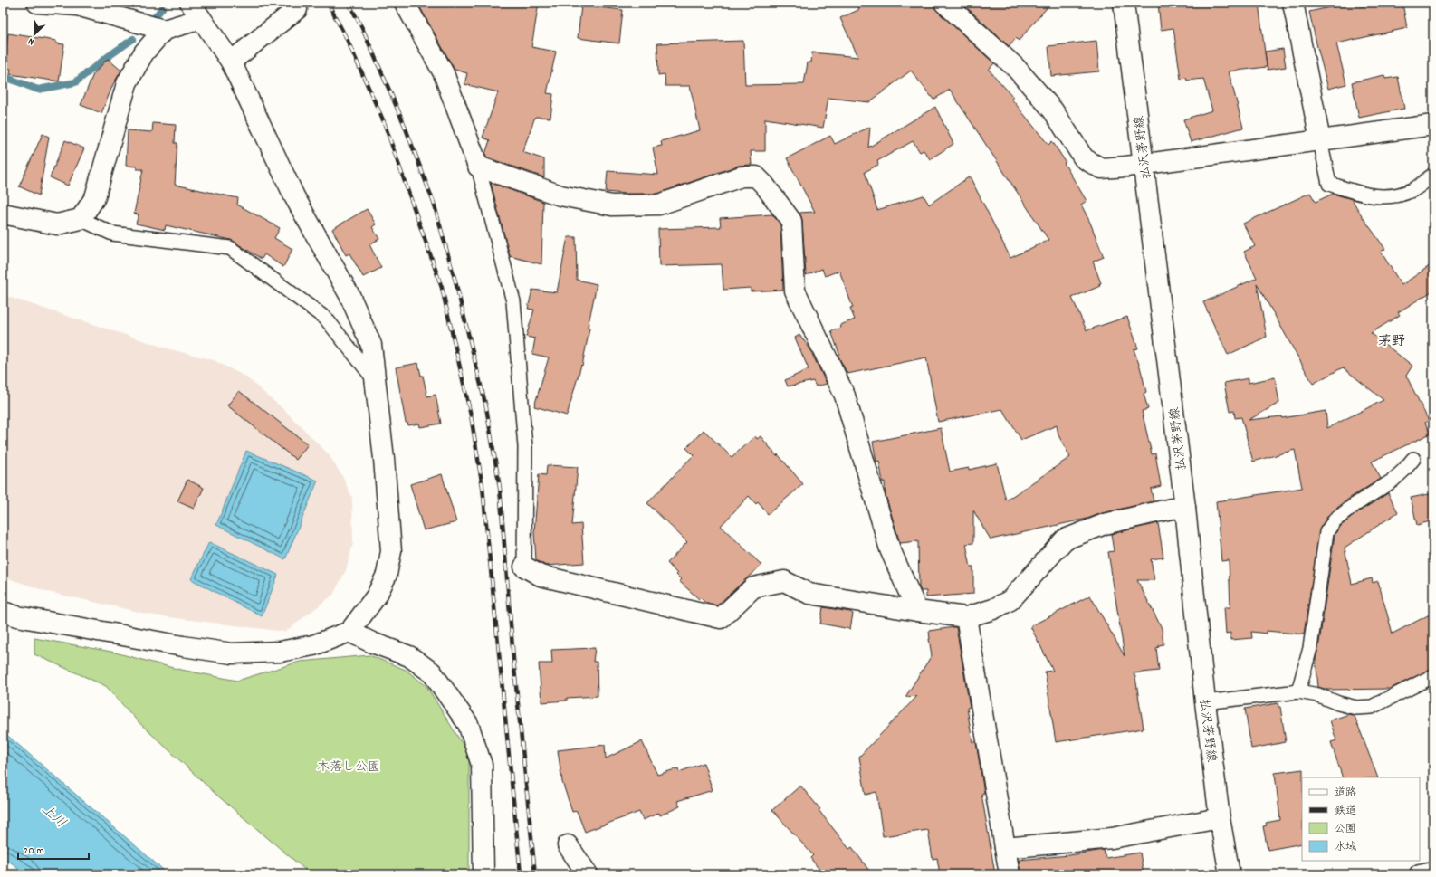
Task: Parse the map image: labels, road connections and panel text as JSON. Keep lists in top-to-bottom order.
{
  "streets": {
    "street": ["払沢茅野線"]
  },
  "districts": ["茅野"],
  "water": ["上川"],
  "parks": ["木落し公園"],
  "legend": [
    "道路",
    "鉄道",
    "公園",
    "水域"
  ],
  "scale_bar": "20 m",
  "north": "bottom left"
}
